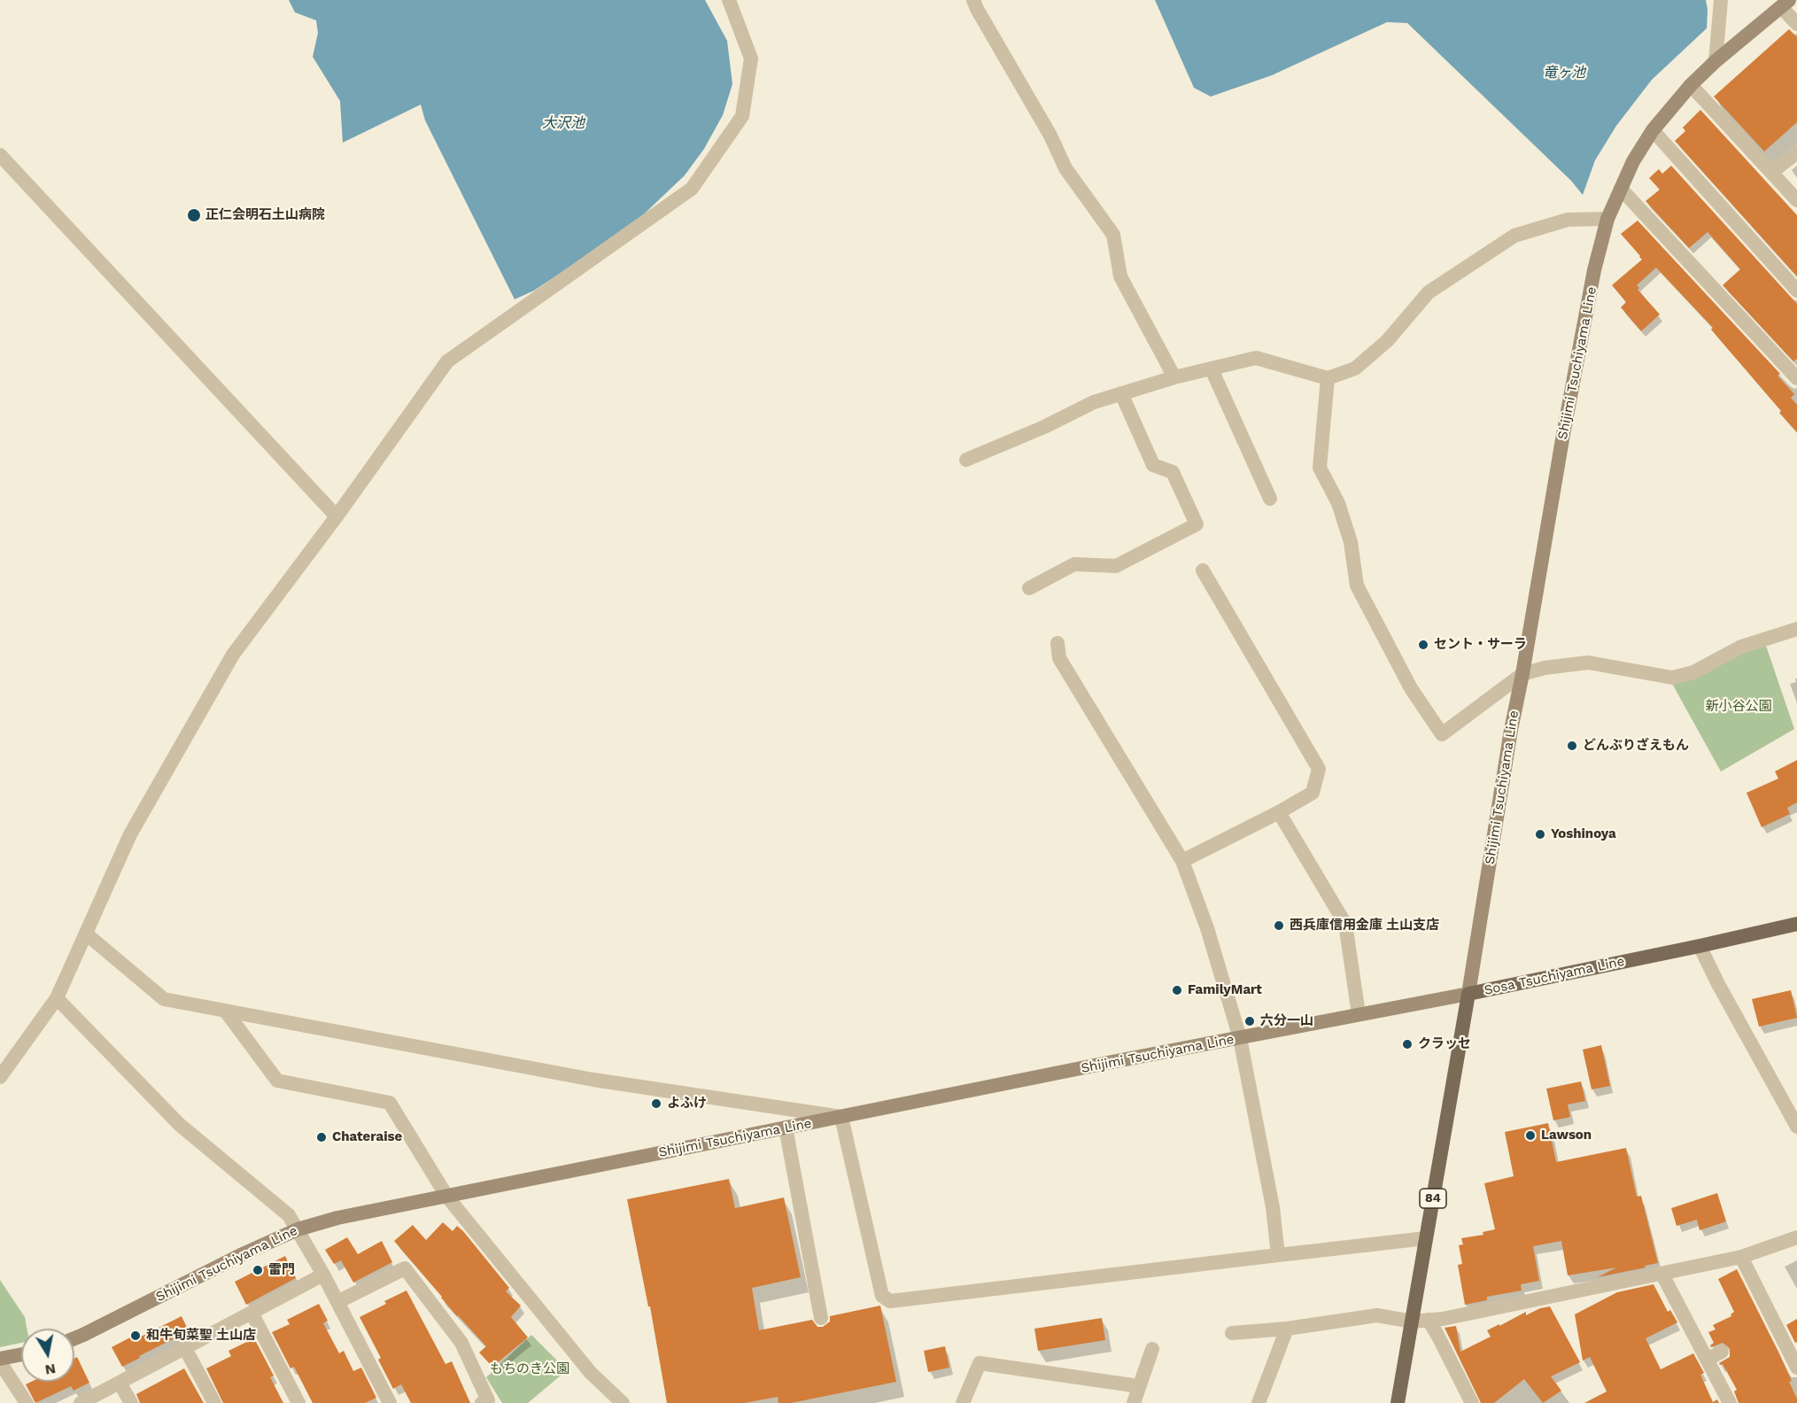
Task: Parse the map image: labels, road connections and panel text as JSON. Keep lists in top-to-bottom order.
{
  "streets": {
    "main road": ["Shijimi Tsuchiyama Line", "Sosa Tsuchiyama Line", "84"]
  },
  "crossings": [
    ["Shijimi Tsuchiyama Line", "Sosa Tsuchiyama Line"]
  ],
  "water": ["竜ヶ池", "大沢池"],
  "parks": ["新小谷公園", "もちのき公園"],
  "places": [
    "正仁会明石土山病院",
    "セント・サーラ",
    "どんぶりざえもん",
    "Yoshinoya",
    "西兵庫信用金庫 土山支店",
    "FamilyMart",
    "六分一山",
    "クラッセ",
    "よふけ",
    "Lawson",
    "Chateraise",
    "雷門",
    "和牛旬菜聖 土山店"
  ],
  "north": "bottom"
}
